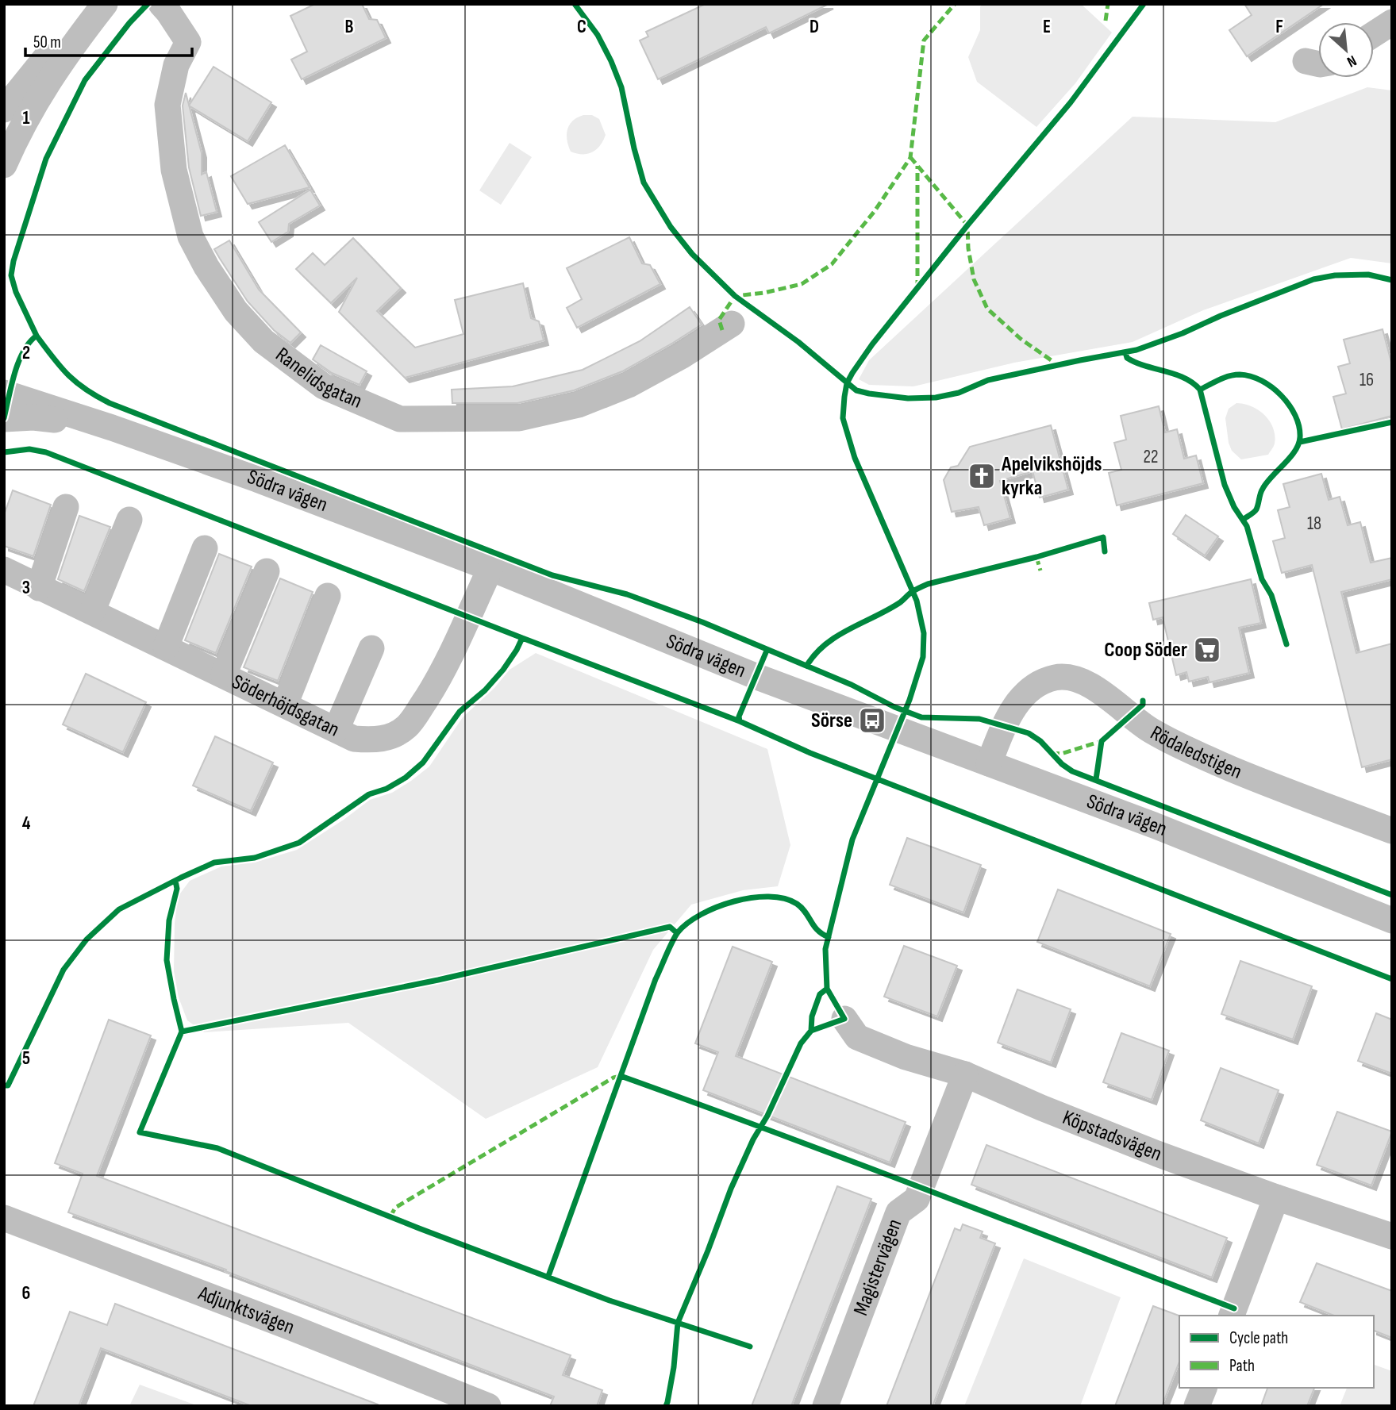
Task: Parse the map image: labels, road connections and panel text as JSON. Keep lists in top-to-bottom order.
{
  "streets": {
    "street": [
      "Ranelidsgatan",
      "Södra vägen",
      "Söderhöjdsgatan",
      "Rödaledstigen",
      "Köpstadsvägen",
      "Magistervägen",
      "Adjunktsvägen"
    ]
  },
  "crossings": [
    ["Södra vägen", "Söderhöjdsgatan"],
    ["Södra vägen", "Rödaledstigen"],
    ["Köpstadsvägen", "Magistervägen"]
  ],
  "places": {
    "church": ["Apelvikshöjds kyrka"],
    "supermarket": ["Coop Söder"],
    "bus stop": ["Sörse"]
  },
  "house_numbers": ["16", "22", "18"],
  "legend": ["Cycle path", "Path"],
  "scale_bar": "50 m",
  "north": "bottom right",
  "grid": {
    "columns": [
      "B",
      "C",
      "D",
      "E",
      "F"
    ],
    "rows": [
      "1",
      "2",
      "3",
      "4",
      "5",
      "6"
    ]
  }
}
